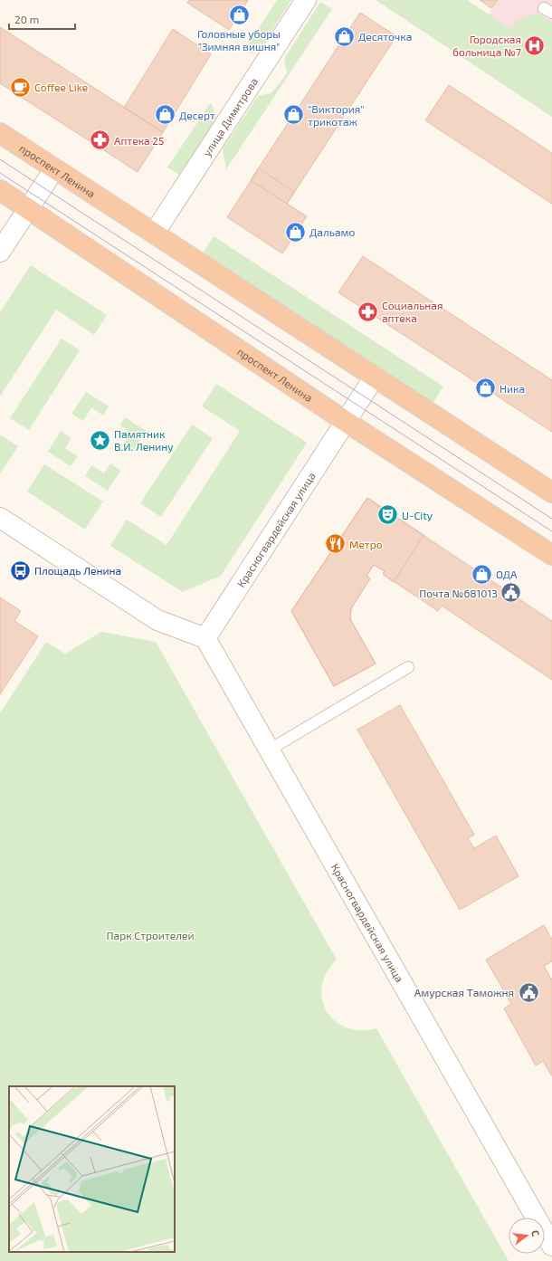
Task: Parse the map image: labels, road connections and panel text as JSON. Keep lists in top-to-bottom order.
{
  "streets": {
    "highway": ["проспект Ленина"],
    "street": ["улица Димитрова", "Красногвардейская улица"]
  },
  "crossings": [
    ["улица Димитрова", "проспект Ленина"],
    ["проспект Ленина", "Красногвардейская улица"]
  ],
  "parks": ["Парк Строителей"],
  "places": {
    "shop": [
      "Головные уборы \"Зимняя вишня\"",
      "Десяточка",
      "Десерт",
      "\"Виктория\" трикотаж",
      "Дальамо",
      "Ника",
      "ОДА"
    ],
    "hospital": ["Городская больница №7"],
    "cafe": ["Coffee Like"],
    "pharmacy": ["Аптека 25", "Социальная аптека"],
    "place": ["Памятник В.И. Ленину"],
    "theatre": ["U-City"],
    "restaurant": ["Метро"],
    "bus stop": ["Площадь Ленина"],
    "public building": ["Почта №681013", "Амурская Таможня"]
  },
  "scale_bar": "20 m",
  "north": "right"
}
